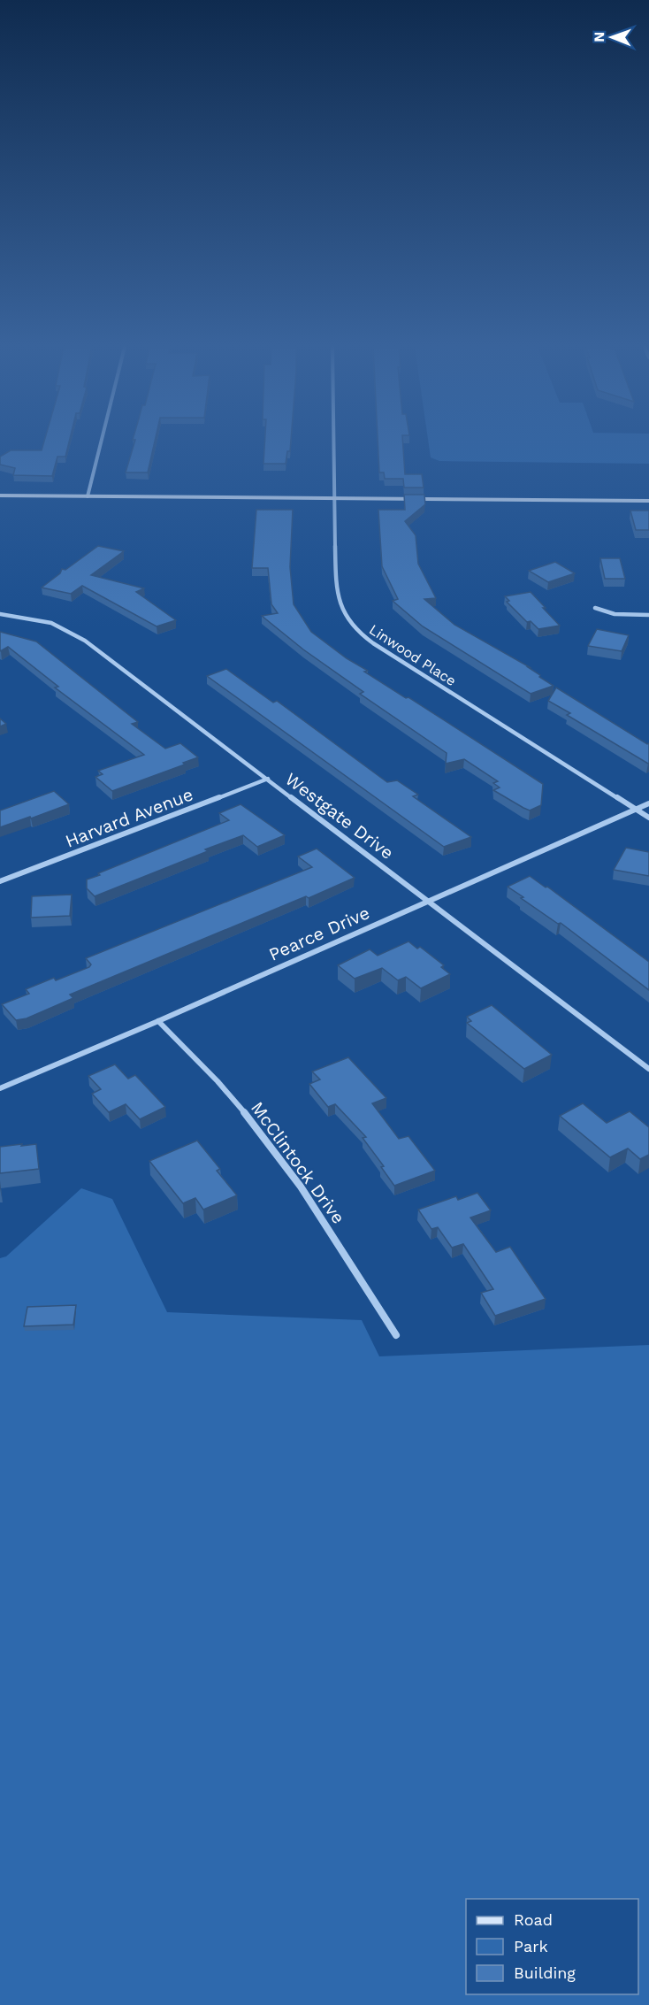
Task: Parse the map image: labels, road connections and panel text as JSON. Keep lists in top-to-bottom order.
{
  "streets": {
    "street": [
      "Linwood Place",
      "Westgate Drive",
      "Harvard Avenue",
      "Pearce Drive",
      "McClintock Drive"
    ]
  },
  "crossings": [
    ["Linwood Place", "Pearce Drive"],
    ["Westgate Drive", "Harvard Avenue"],
    ["Westgate Drive", "Pearce Drive"],
    ["Pearce Drive", "McClintock Drive"]
  ],
  "legend": ["Road", "Park", "Building"],
  "north": "left"
}
